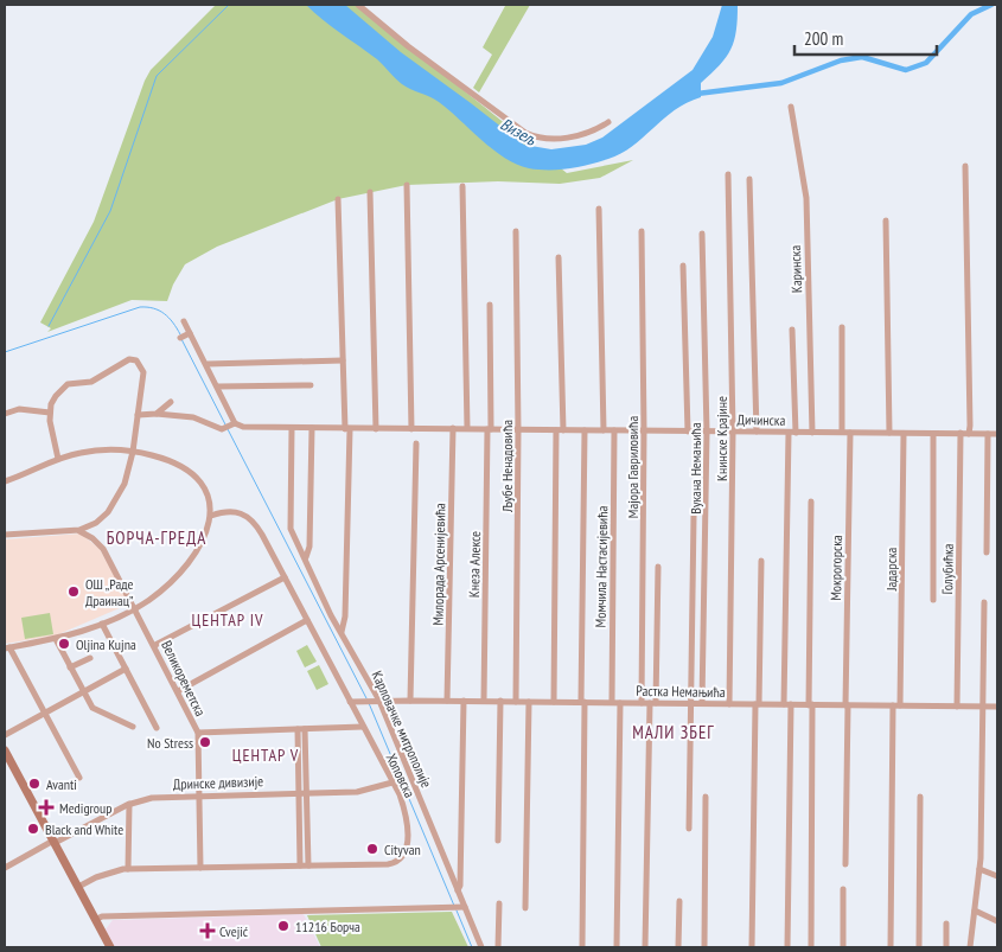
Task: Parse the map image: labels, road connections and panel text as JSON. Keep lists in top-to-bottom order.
{
  "streets": {
    "street": [
      "Каринска",
      "Дичинска",
      "Книнске Крајине",
      "Љубе Ненадовића",
      "Мајора Гавриловића",
      "Вукана Немањића",
      "Милорада Арсенијевића",
      "Кнеза Алексе",
      "Момчила Настасијевића",
      "Мокрогорска",
      "Јадарска",
      "Голубићка",
      "Великореметска",
      "Растка Немањића",
      "Карловачке митрополије",
      "Хоповска",
      "Дринске дивизије"
    ]
  },
  "crossings": [
    ["Каринска", "Дичинска"],
    ["Дичинска", "Книнске Крајине"],
    ["Дичинска", "Љубе Ненадовића"],
    ["Дичинска", "Мајора Гавриловића"],
    ["Дичинска", "Вукана Немањића"],
    ["Дичинска", "Милорада Арсенијевића"],
    ["Дичинска", "Кнеза Алексе"],
    ["Дичинска", "Момчила Настасијевића"],
    ["Дичинска", "Мокрогорска"],
    ["Дичинска", "Јадарска"],
    ["Дичинска", "Голубићка"],
    ["Дичинска", "Карловачке митрополије"],
    ["Книнске Крајине", "Растка Немањића"],
    ["Љубе Ненадовића", "Растка Немањића"],
    ["Мајора Гавриловића", "Растка Немањића"],
    ["Вукана Немањића", "Растка Немањића"],
    ["Милорада Арсенијевића", "Растка Немањића"],
    ["Кнеза Алексе", "Растка Немањића"],
    ["Момчила Настасијевића", "Растка Немањића"],
    ["Мокрогорска", "Растка Немањића"],
    ["Јадарска", "Растка Немањића"],
    ["Голубићка", "Растка Немањића"],
    ["Великореметска", "Хоповска"],
    ["Великореметска", "Дринске дивизије"],
    ["Растка Немањића", "Карловачке митрополије"],
    ["Растка Немањића", "Хоповска"],
    ["Хоповска", "Дринске дивизије"]
  ],
  "districts": [
    "БОРЧА-ГРЕДА",
    "ЦЕНТАР IV",
    "МАЛИ ЗБЕГ",
    "ЦЕНТАР V"
  ],
  "water": ["Визељ"],
  "places": {
    "other": [
      "ОШ „Раде Драинац”",
      "Oljina Kujna",
      "No Stress",
      "Avanti",
      "Black and White",
      "Cityvan",
      "11216 Борча"
    ],
    "health": ["Medigroup", "Cvejić"]
  },
  "scale_bar": "200 m"
}
